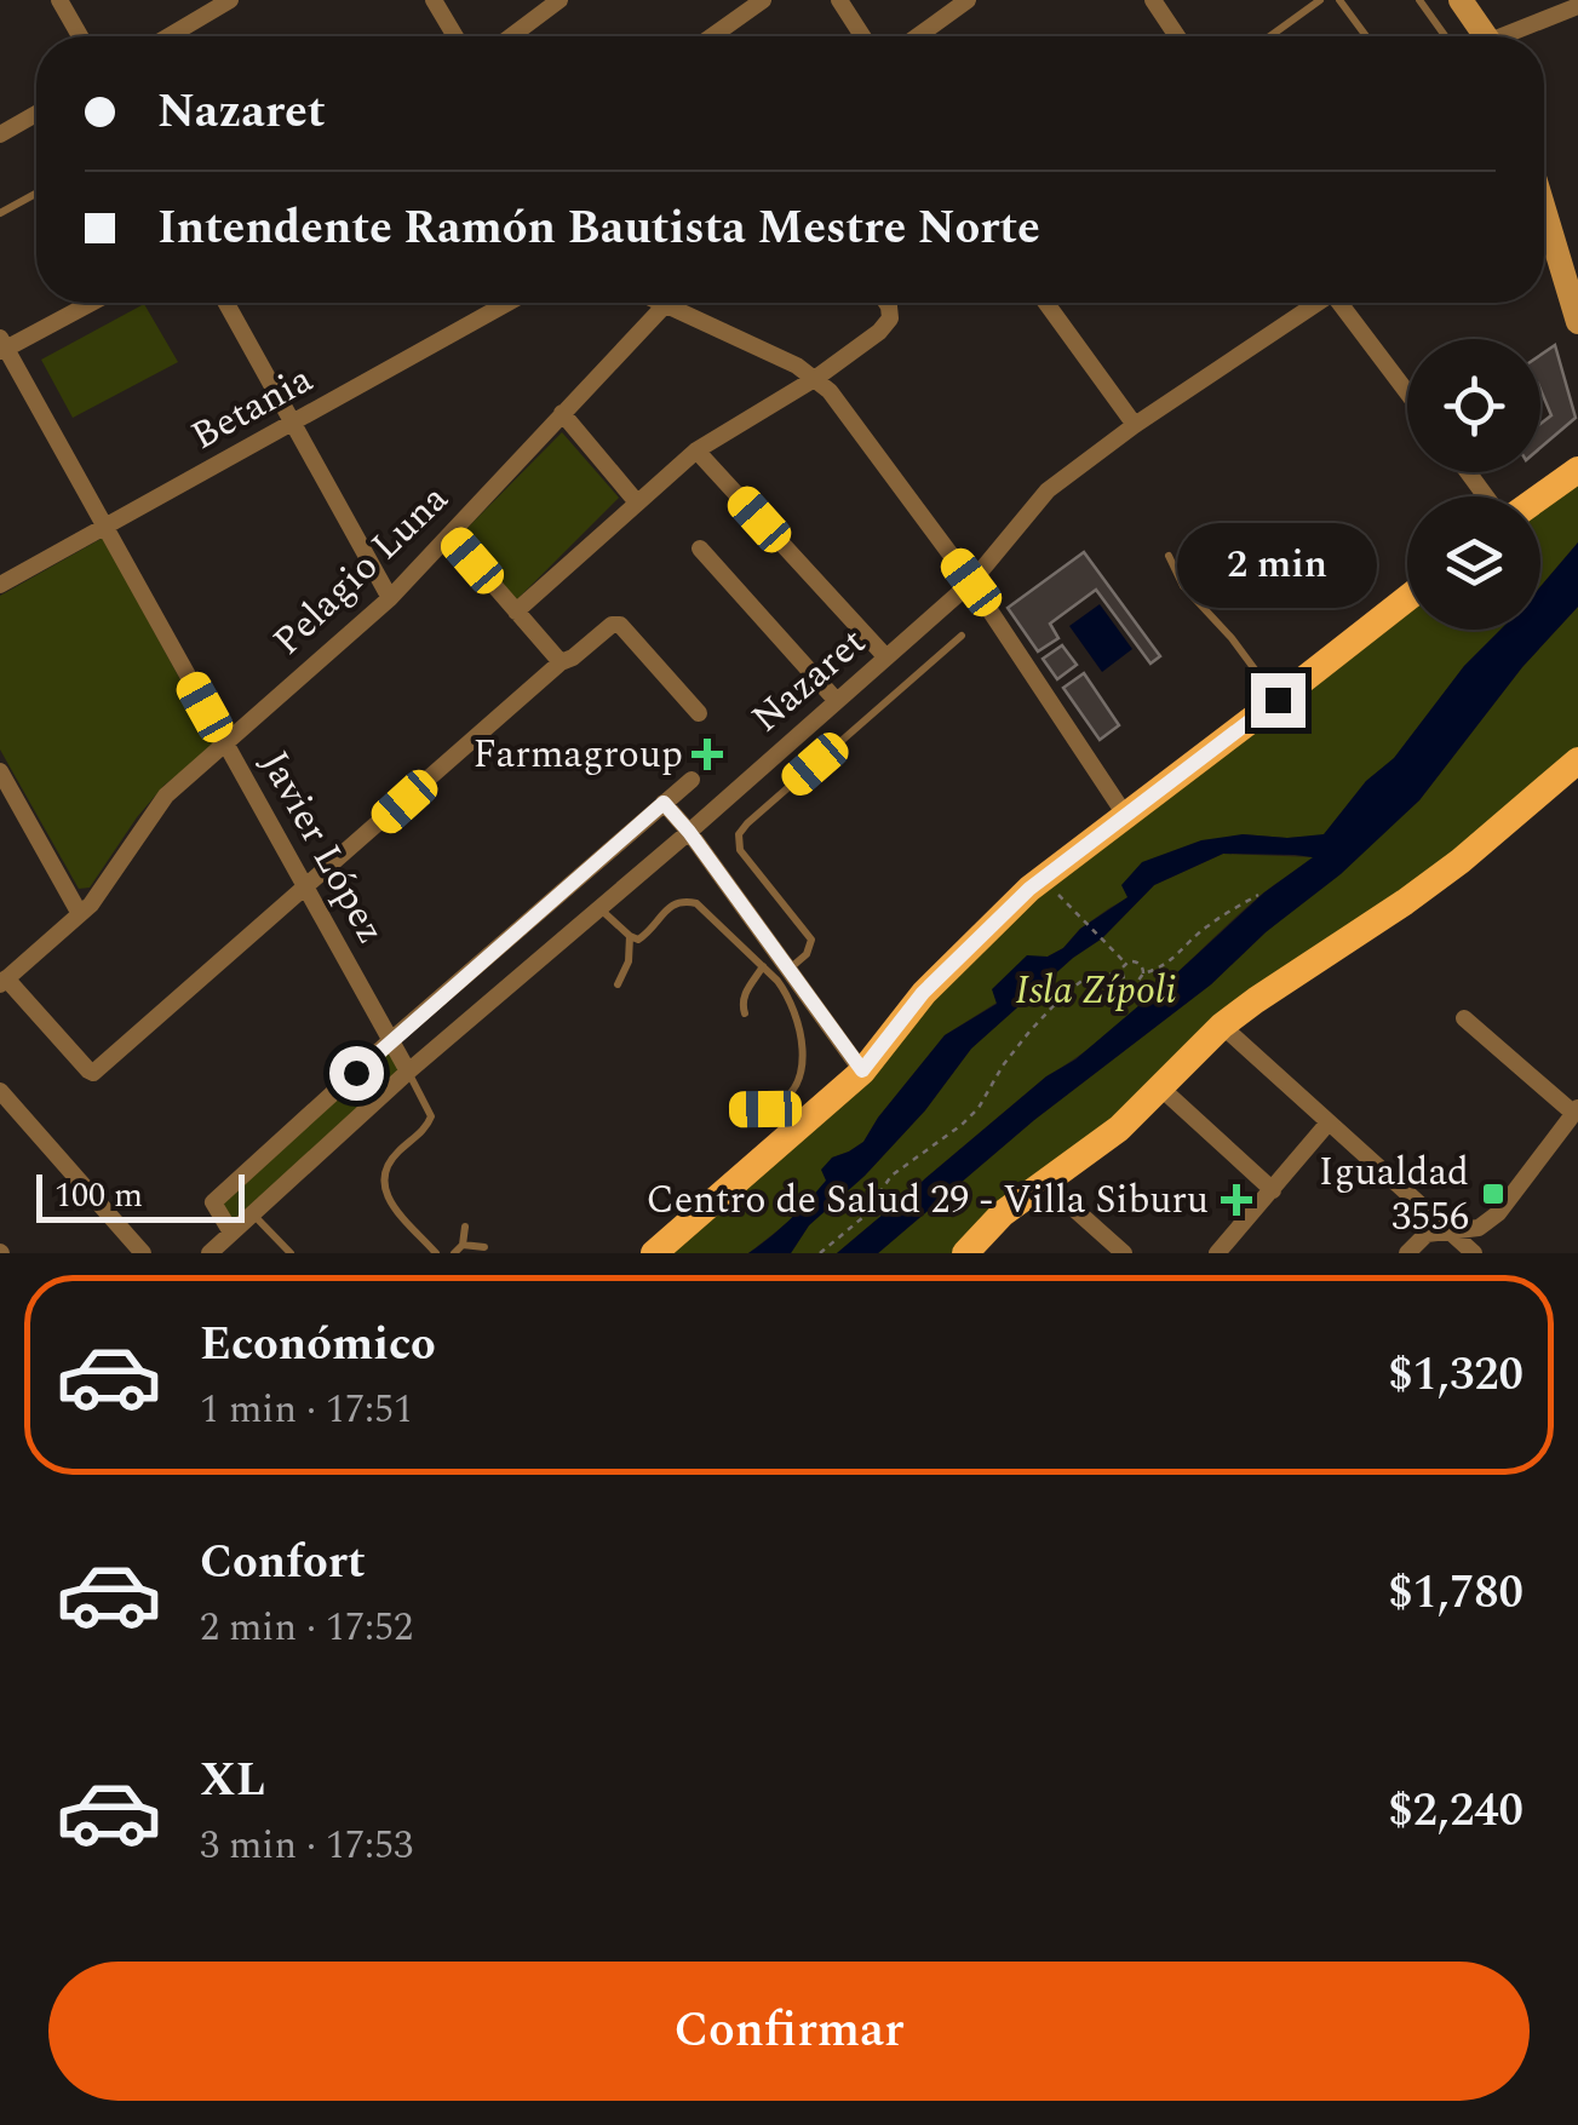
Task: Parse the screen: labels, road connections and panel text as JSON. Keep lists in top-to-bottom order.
{
  "streets": {
    "street": [
      "Betania",
      "Pelagio Luna",
      "Nazaret",
      "Javier López"
    ]
  },
  "crossings": [
    ["Betania", "Javier López"],
    ["Pelagio Luna", "Javier López"],
    ["Nazaret", "Javier López"]
  ],
  "parks": ["Isla Zípoli"],
  "places": {
    "health": ["Farmagroup", "Centro de Salud 29 - Villa Siburu"],
    "transit": ["Igualdad 3556"]
  },
  "scale_bar": "100 m",
  "page": {
    "banner": ["Nazaret", "Intendente Ramón Bautista Mestre Norte"],
    "bubble": "2 min",
    "scale": "100 m",
    "list": [
      {
        "name": "Económico",
        "note": "1 min · 17:51",
        "value": "$1,320"
      },
      {
        "name": "Confort",
        "note": "2 min · 17:52",
        "value": "$1,780"
      },
      {
        "name": "XL",
        "note": "3 min · 17:53",
        "value": "$2,240"
      }
    ],
    "buttons": "Confirmar"
  }
}
